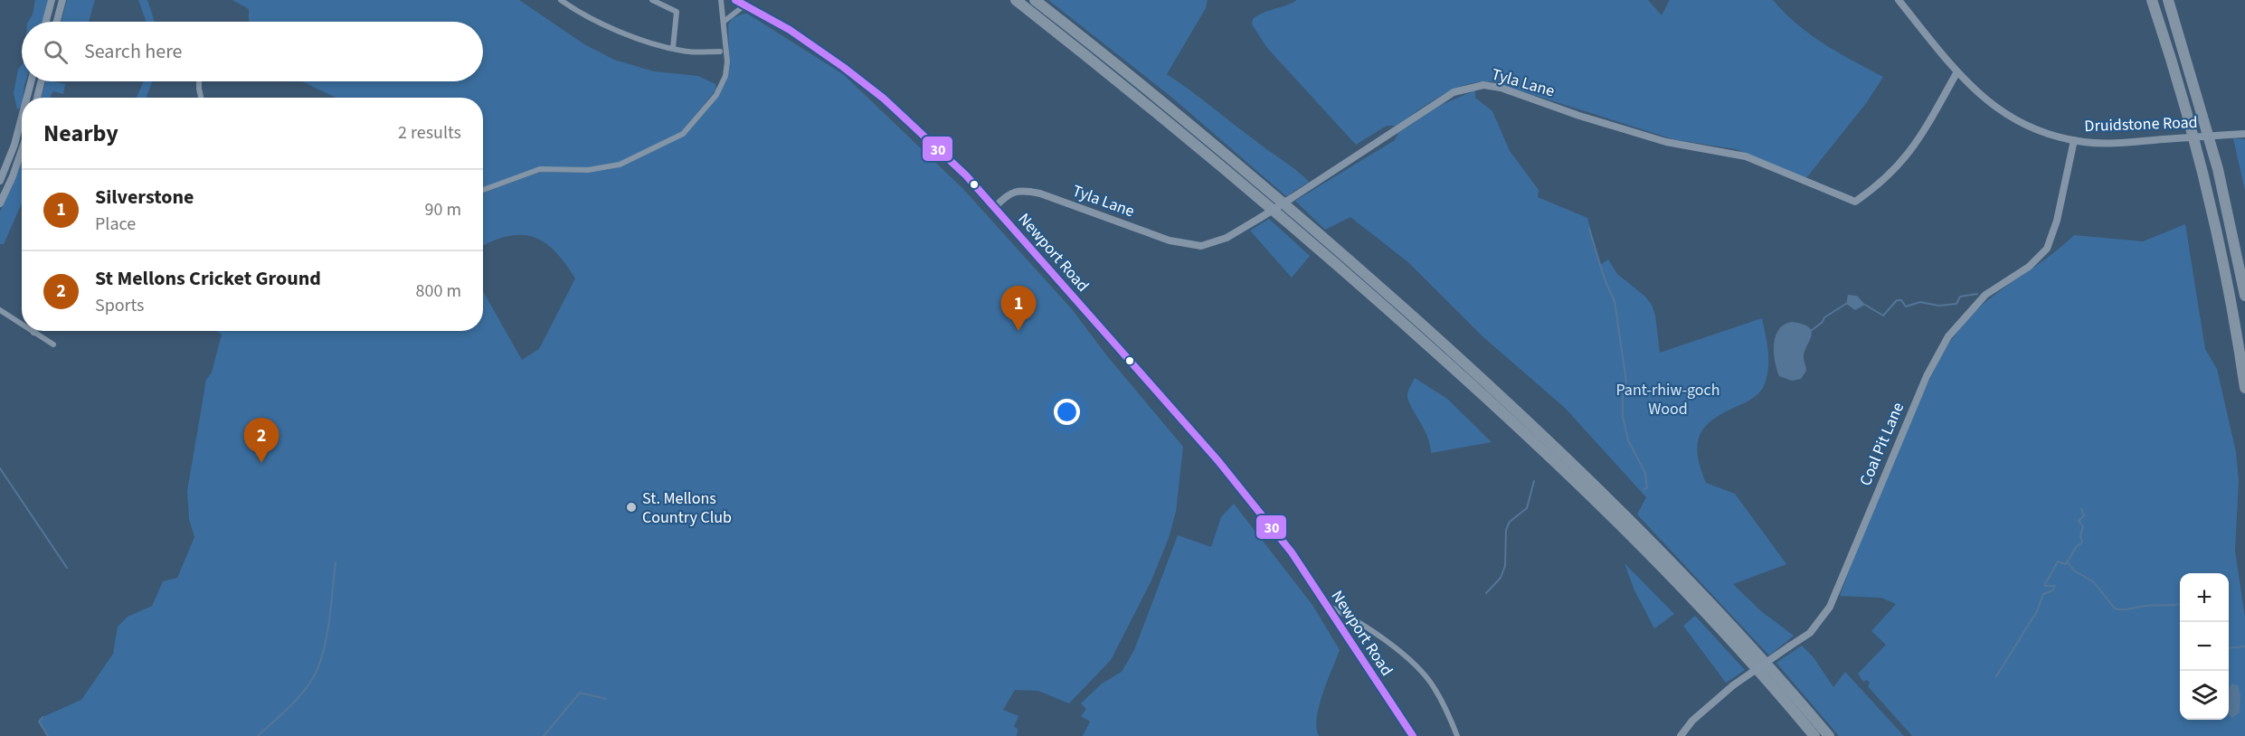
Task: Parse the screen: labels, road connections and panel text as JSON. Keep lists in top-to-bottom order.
{
  "streets": {
    "main road": ["Newport Road"],
    "street": ["Tyla Lane", "Druidstone Road", "Coal Pit Lane"]
  },
  "crossings": [
    ["Tyla Lane", "Druidstone Road"],
    ["Tyla Lane", "Newport Road"],
    ["Druidstone Road", "Coal Pit Lane"]
  ],
  "parks": ["Pant-rhiw-goch Wood"],
  "places": ["St. Mellons Country Club"],
  "lines": ["transit line 30"],
  "page": {
    "search": "Search here",
    "heading": ["Nearby", "2 results"],
    "list": [
      {
        "mark": "1",
        "name": "Silverstone",
        "note": "Place",
        "value": "90 m"
      },
      {
        "mark": "2",
        "name": "St Mellons Cricket Ground",
        "note": "Sports",
        "value": "800 m"
      }
    ],
    "pins": ["1", "2"],
    "map_buttons": ["+", "−"]
  }
}
